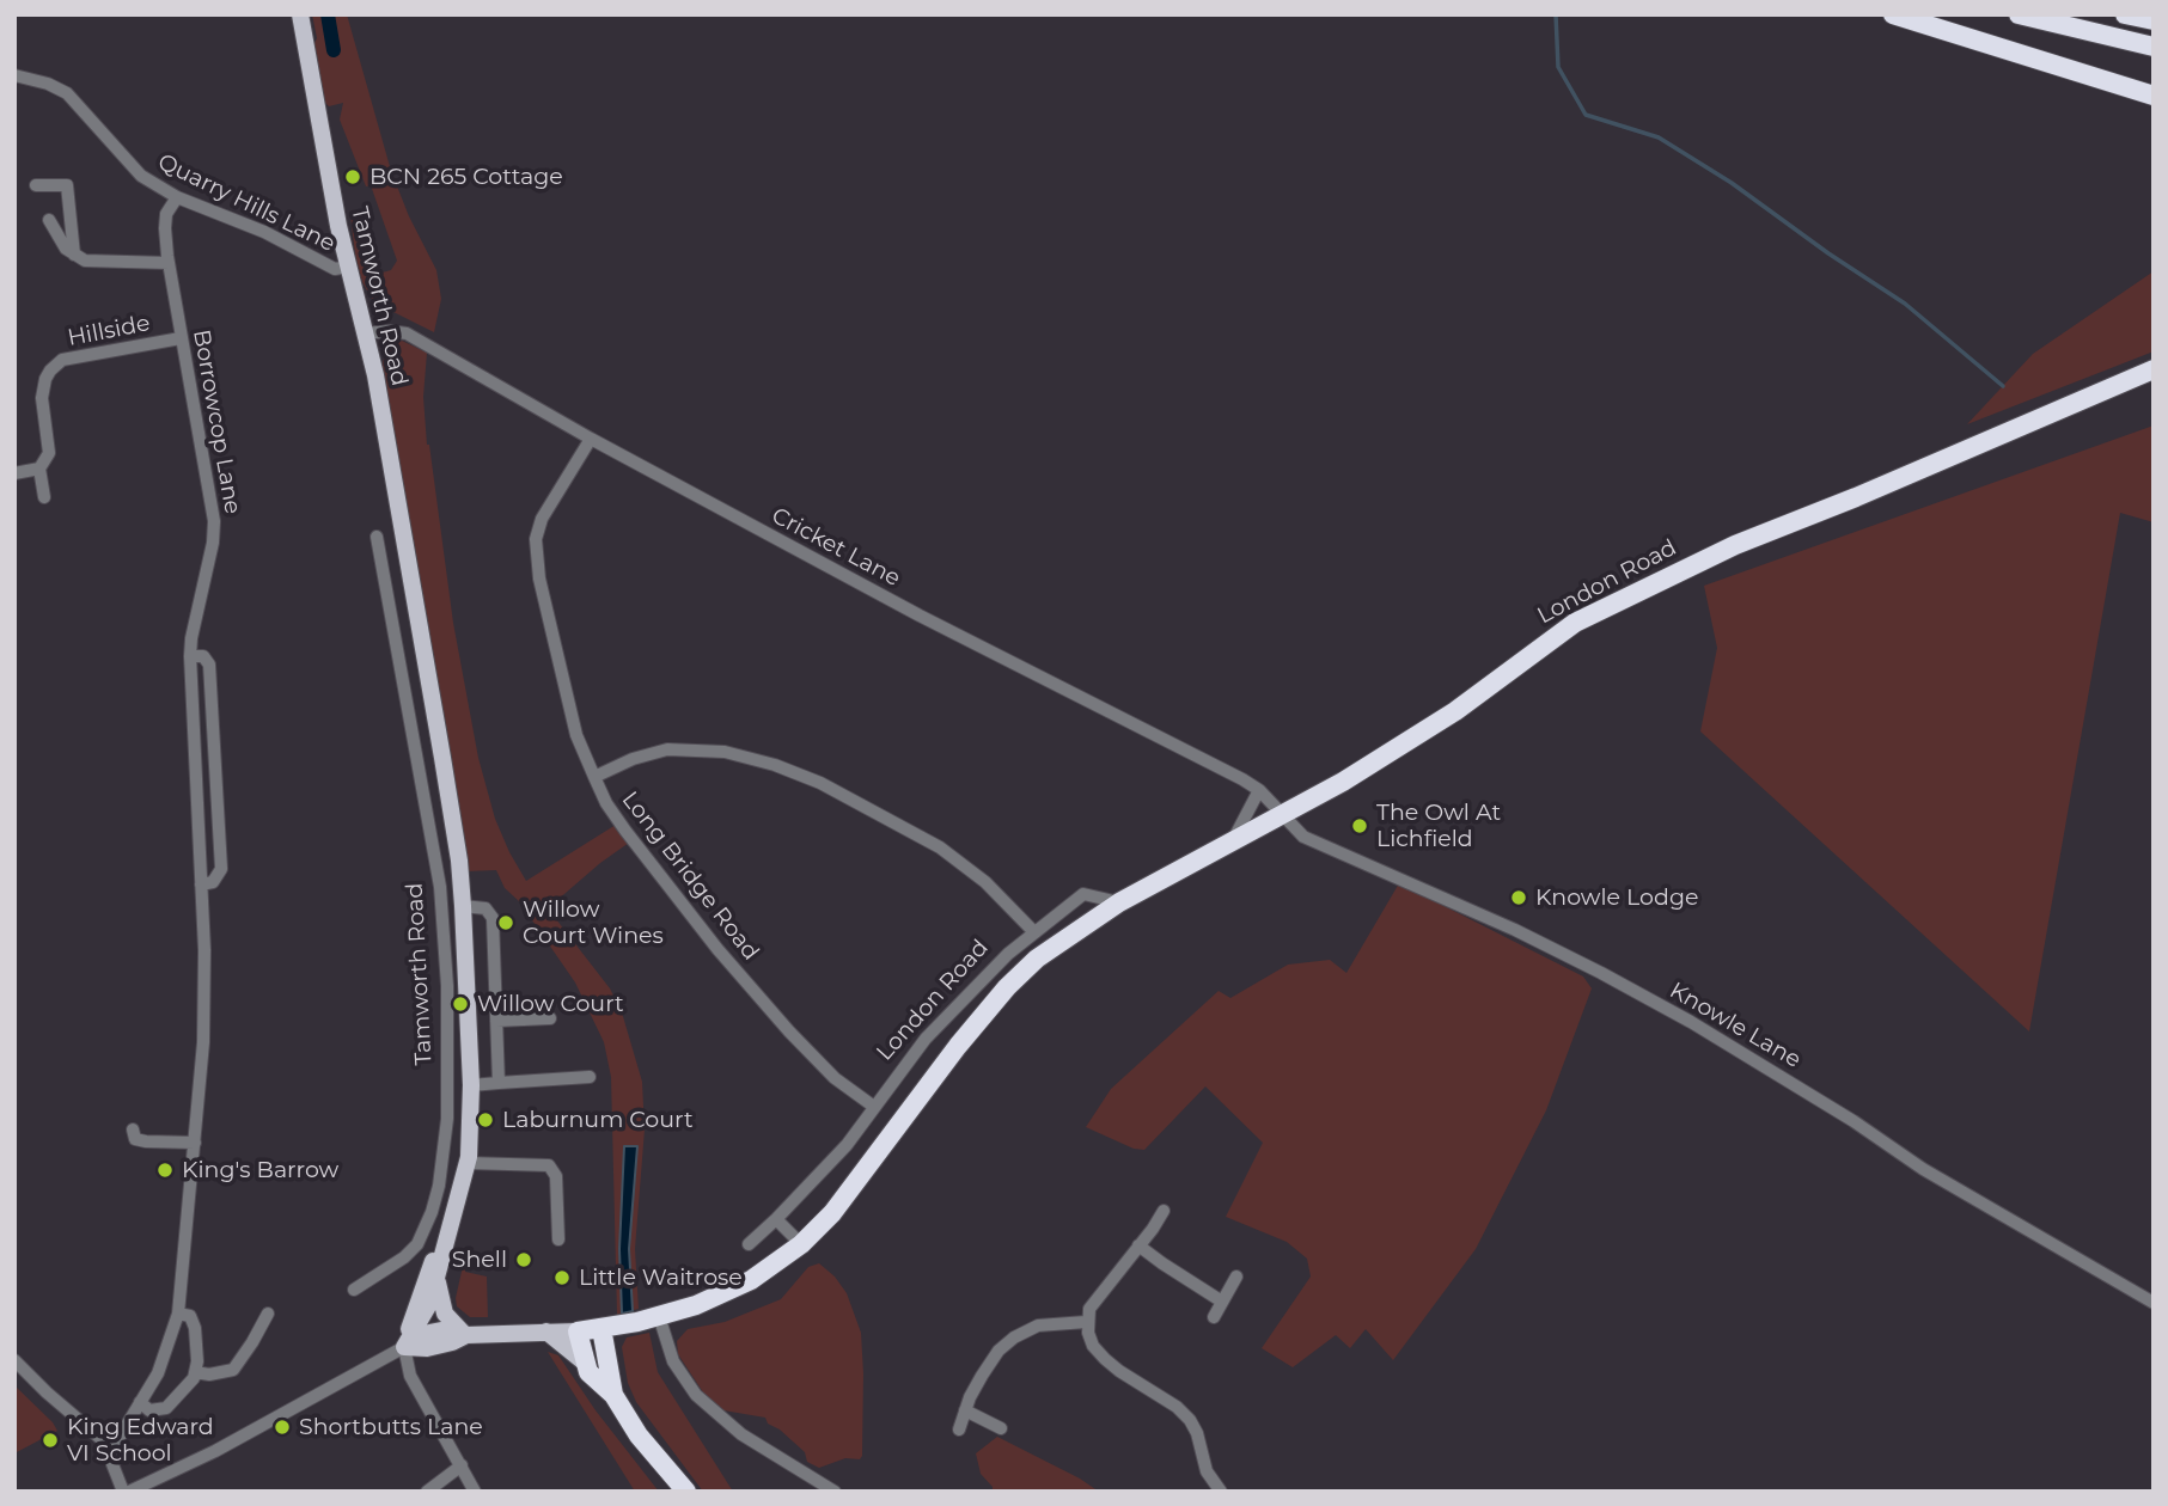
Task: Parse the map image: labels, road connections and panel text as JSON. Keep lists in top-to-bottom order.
{
  "streets": {
    "highway": ["London Road"],
    "main road": ["Tamworth Road"],
    "street": [
      "Quarry Hills Lane",
      "Hillside",
      "Borrowcop Lane",
      "Cricket Lane",
      "Long Bridge Road",
      "Knowle Lane"
    ]
  },
  "crossings": [
    ["Quarry Hills Lane", "Tamworth Road"],
    ["Quarry Hills Lane", "Borrowcop Lane"],
    ["Tamworth Road", "Cricket Lane"],
    ["Tamworth Road", "London Road"],
    ["Hillside", "Borrowcop Lane"],
    ["Cricket Lane", "London Road"],
    ["Cricket Lane", "Long Bridge Road"],
    ["Cricket Lane", "Knowle Lane"],
    ["London Road", "Long Bridge Road"],
    ["London Road", "Knowle Lane"]
  ],
  "places": [
    "BCN 265 Cottage",
    "The Owl At Lichfield",
    "Knowle Lodge",
    "Willow Court Wines",
    "Willow Court",
    "Laburnum Court",
    "King's Barrow",
    "Shell",
    "Little Waitrose",
    "Shortbutts Lane",
    "King Edward VI School"
  ]
}
